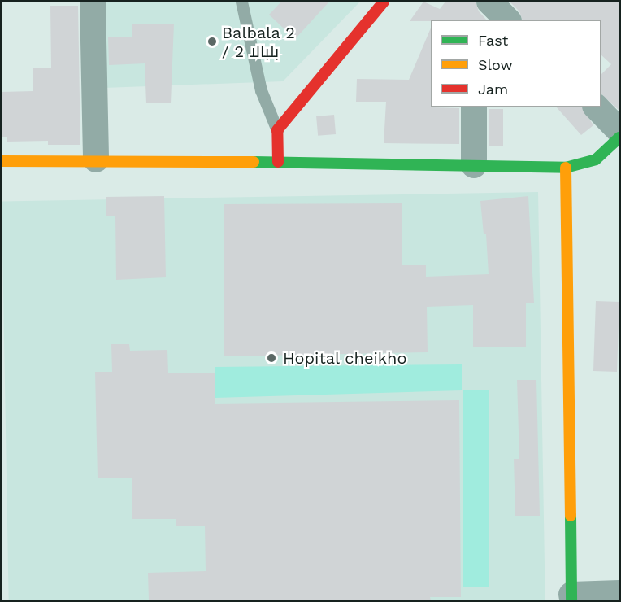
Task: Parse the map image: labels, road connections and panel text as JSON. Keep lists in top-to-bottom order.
{
  "places": ["Balbala 2 / بلبالا 2", "Hopital cheikho"],
  "legend": ["Fast", "Slow", "Jam"]
}
